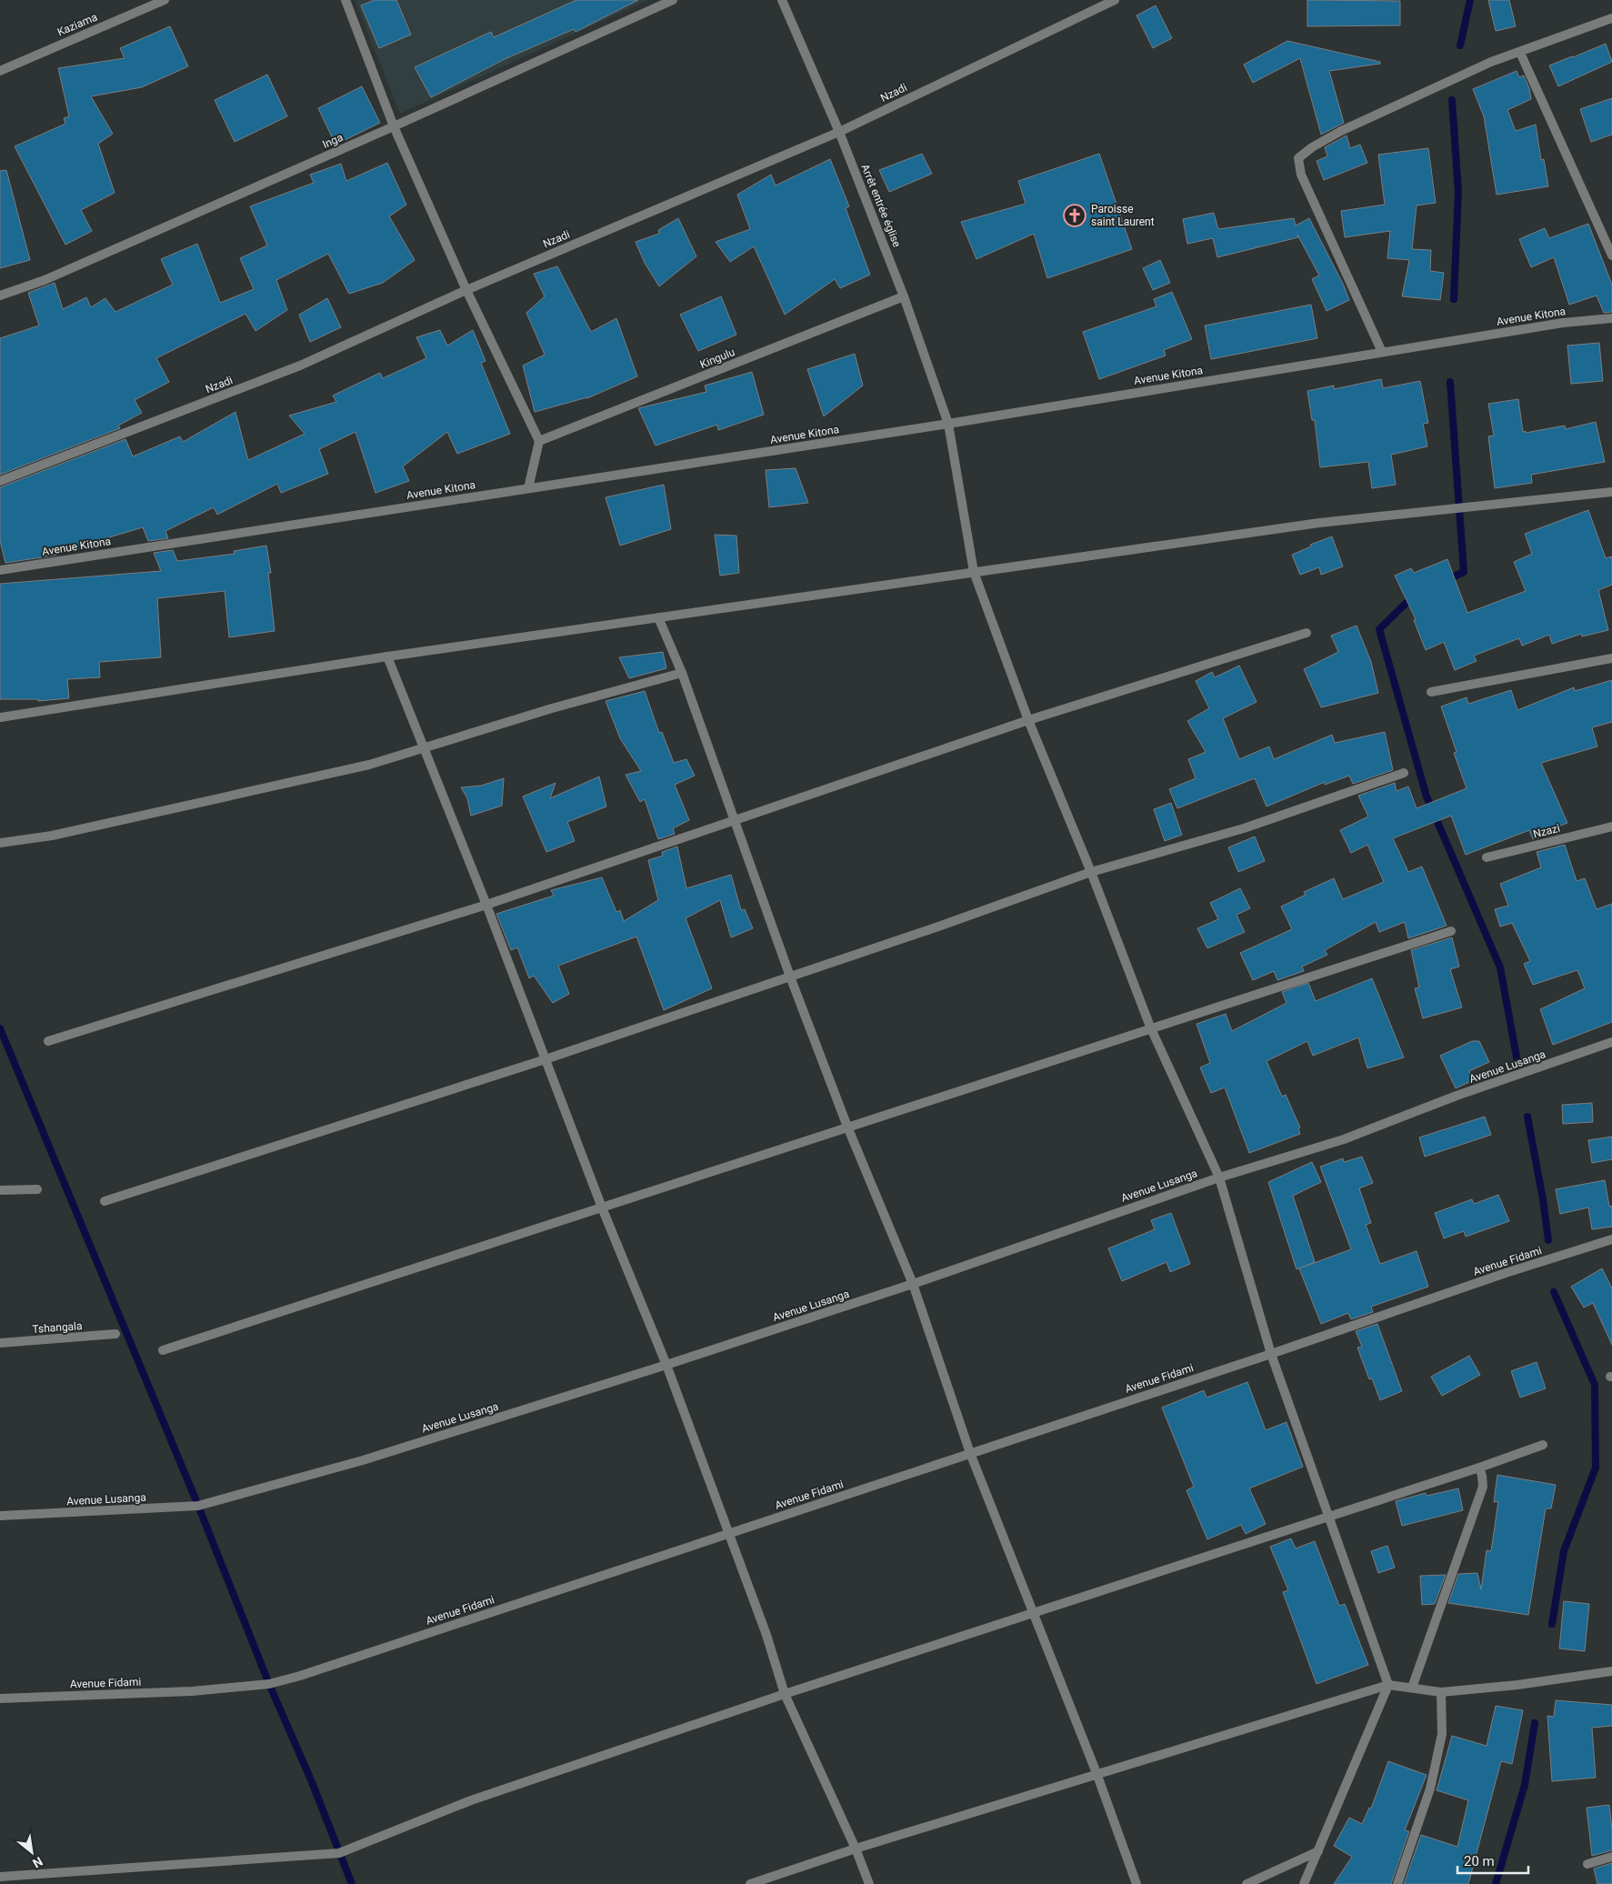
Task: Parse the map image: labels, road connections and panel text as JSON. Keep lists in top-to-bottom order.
{
  "streets": {
    "street": [
      "Kaziama",
      "Nzadi",
      "Inga",
      "Arrêt entrée église",
      "Avenue Kitona",
      "Kingulu",
      "Nzazi",
      "Avenue Lusanga",
      "Avenue Fidami",
      "Tshangala"
    ]
  },
  "crossings": [
    ["Nzadi", "Arrêt entrée église"],
    ["Arrêt entrée église", "Avenue Kitona"],
    ["Arrêt entrée église", "Kingulu"],
    ["Arrêt entrée église", "Avenue Lusanga"],
    ["Arrêt entrée église", "Avenue Fidami"]
  ],
  "places": {
    "church": ["Paroisse saint Laurent"]
  },
  "scale_bar": "20 m",
  "north": "bottom right"
}
